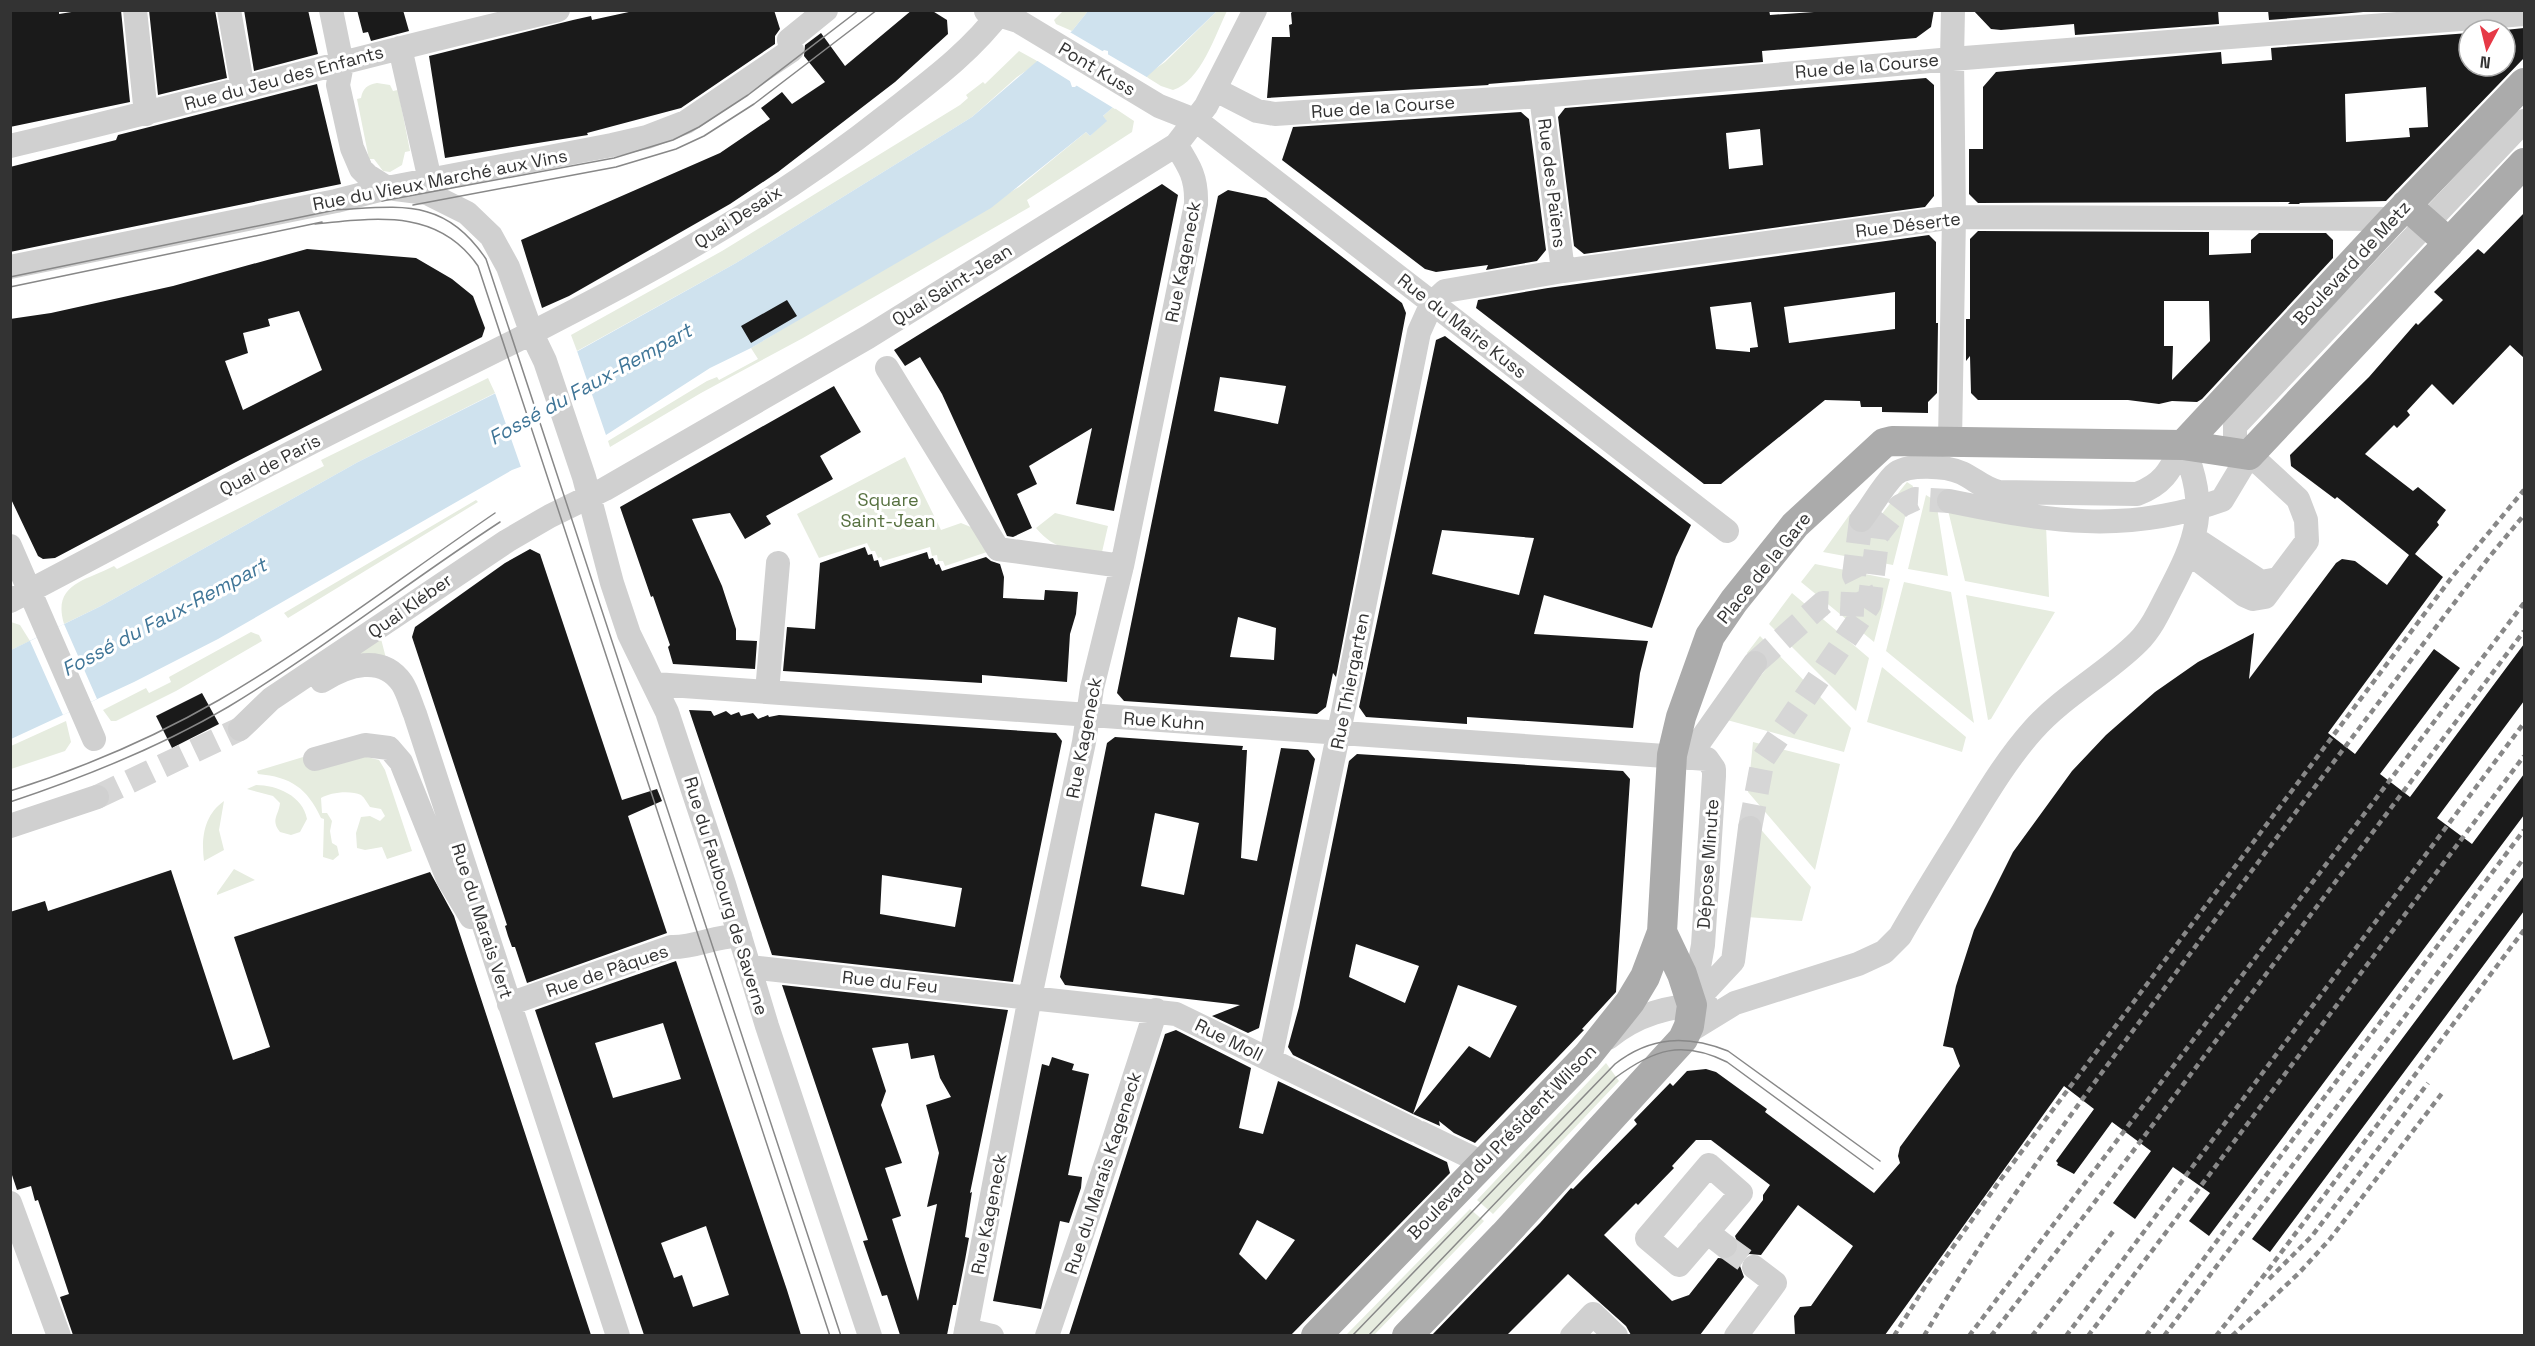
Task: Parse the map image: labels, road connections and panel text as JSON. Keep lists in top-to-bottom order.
{
  "streets": {
    "main road": ["Boulevard de Metz", "Place de la Gare", "Boulevard du Président Wilson"],
    "street": [
      "Rue de la Course",
      "Pont Kuss",
      "Rue du Jeu des Enfants",
      "Rue du Vieux Marché aux Vins",
      "Rue des Païens",
      "Quai Desaix",
      "Rue Déserte",
      "Rue Kageneck",
      "Quai Saint-Jean",
      "Rue du Maire Kuss",
      "Quai de Paris",
      "Quai Kléber",
      "Rue Thiergarten",
      "Rue Kuhn",
      "Dépose Minute",
      "Rue du Faubourg de Saverne",
      "Rue du Marais Vert",
      "Rue de Pâques",
      "Rue du Feu",
      "Rue Moll",
      "Rue du Marais Kageneck"
    ]
  },
  "crossings": [
    ["Rue de la Course", "Rue des Païens"],
    ["Rue de la Course", "Quai Saint-Jean"],
    ["Pont Kuss", "Quai Desaix"],
    ["Pont Kuss", "Quai Saint-Jean"],
    ["Pont Kuss", "Rue du Maire Kuss"],
    ["Rue du Vieux Marché aux Vins", "Rue du Faubourg de Saverne"],
    ["Rue des Païens", "Rue Déserte"],
    ["Quai Desaix", "Quai de Paris"],
    ["Quai Desaix", "Rue du Faubourg de Saverne"],
    ["Rue Déserte", "Boulevard de Metz"],
    ["Rue Déserte", "Rue du Maire Kuss"],
    ["Rue Déserte", "Rue Thiergarten"],
    ["Rue Kageneck", "Quai Saint-Jean"],
    ["Rue Kageneck", "Rue Kuhn"],
    ["Rue Kageneck", "Rue du Feu"],
    ["Rue Kageneck", "Rue Moll"],
    ["Boulevard de Metz", "Place de la Gare"],
    ["Quai Saint-Jean", "Rue du Maire Kuss"],
    ["Quai Saint-Jean", "Quai Kléber"],
    ["Quai Saint-Jean", "Rue du Faubourg de Saverne"],
    ["Rue du Maire Kuss", "Rue Thiergarten"],
    ["Quai de Paris", "Rue du Faubourg de Saverne"],
    ["Place de la Gare", "Rue Kuhn"],
    ["Place de la Gare", "Dépose Minute"],
    ["Place de la Gare", "Boulevard du Président Wilson"],
    ["Quai Kléber", "Rue du Faubourg de Saverne"],
    ["Quai Kléber", "Rue du Marais Vert"],
    ["Rue Thiergarten", "Rue Kuhn"],
    ["Rue Thiergarten", "Rue Moll"],
    ["Rue Kuhn", "Dépose Minute"],
    ["Rue Kuhn", "Rue du Faubourg de Saverne"],
    ["Rue du Faubourg de Saverne", "Rue de Pâques"],
    ["Rue du Faubourg de Saverne", "Rue du Feu"],
    ["Rue du Marais Vert", "Rue de Pâques"],
    ["Rue du Feu", "Rue Moll"],
    ["Rue Moll", "Boulevard du Président Wilson"],
    ["Rue Moll", "Rue du Marais Kageneck"]
  ],
  "water": ["Fossé du Faux-Rempart"],
  "parks": ["Square Saint-Jean"],
  "north": "bottom"
}
